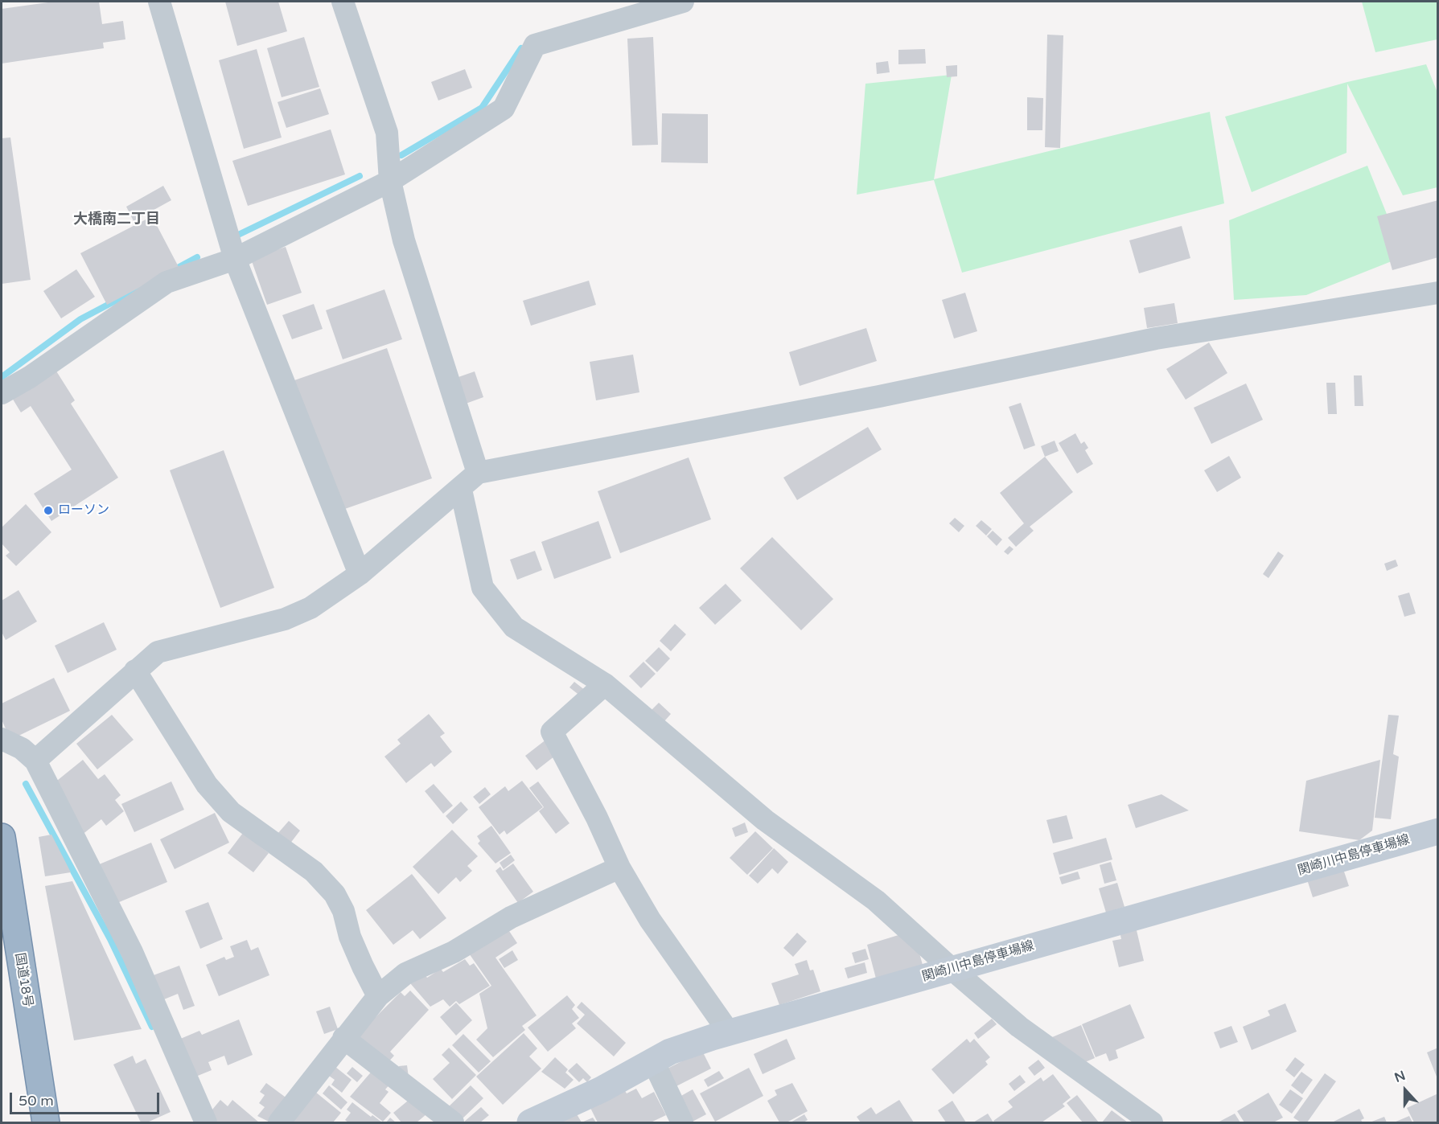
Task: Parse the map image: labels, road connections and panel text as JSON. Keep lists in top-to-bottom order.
{
  "streets": {
    "highway": ["国道18号"],
    "main road": ["関崎川中島停車場線"]
  },
  "districts": ["大橋南二丁目"],
  "places": ["ローソン"],
  "scale_bar": "50 m",
  "north": "top"
}
